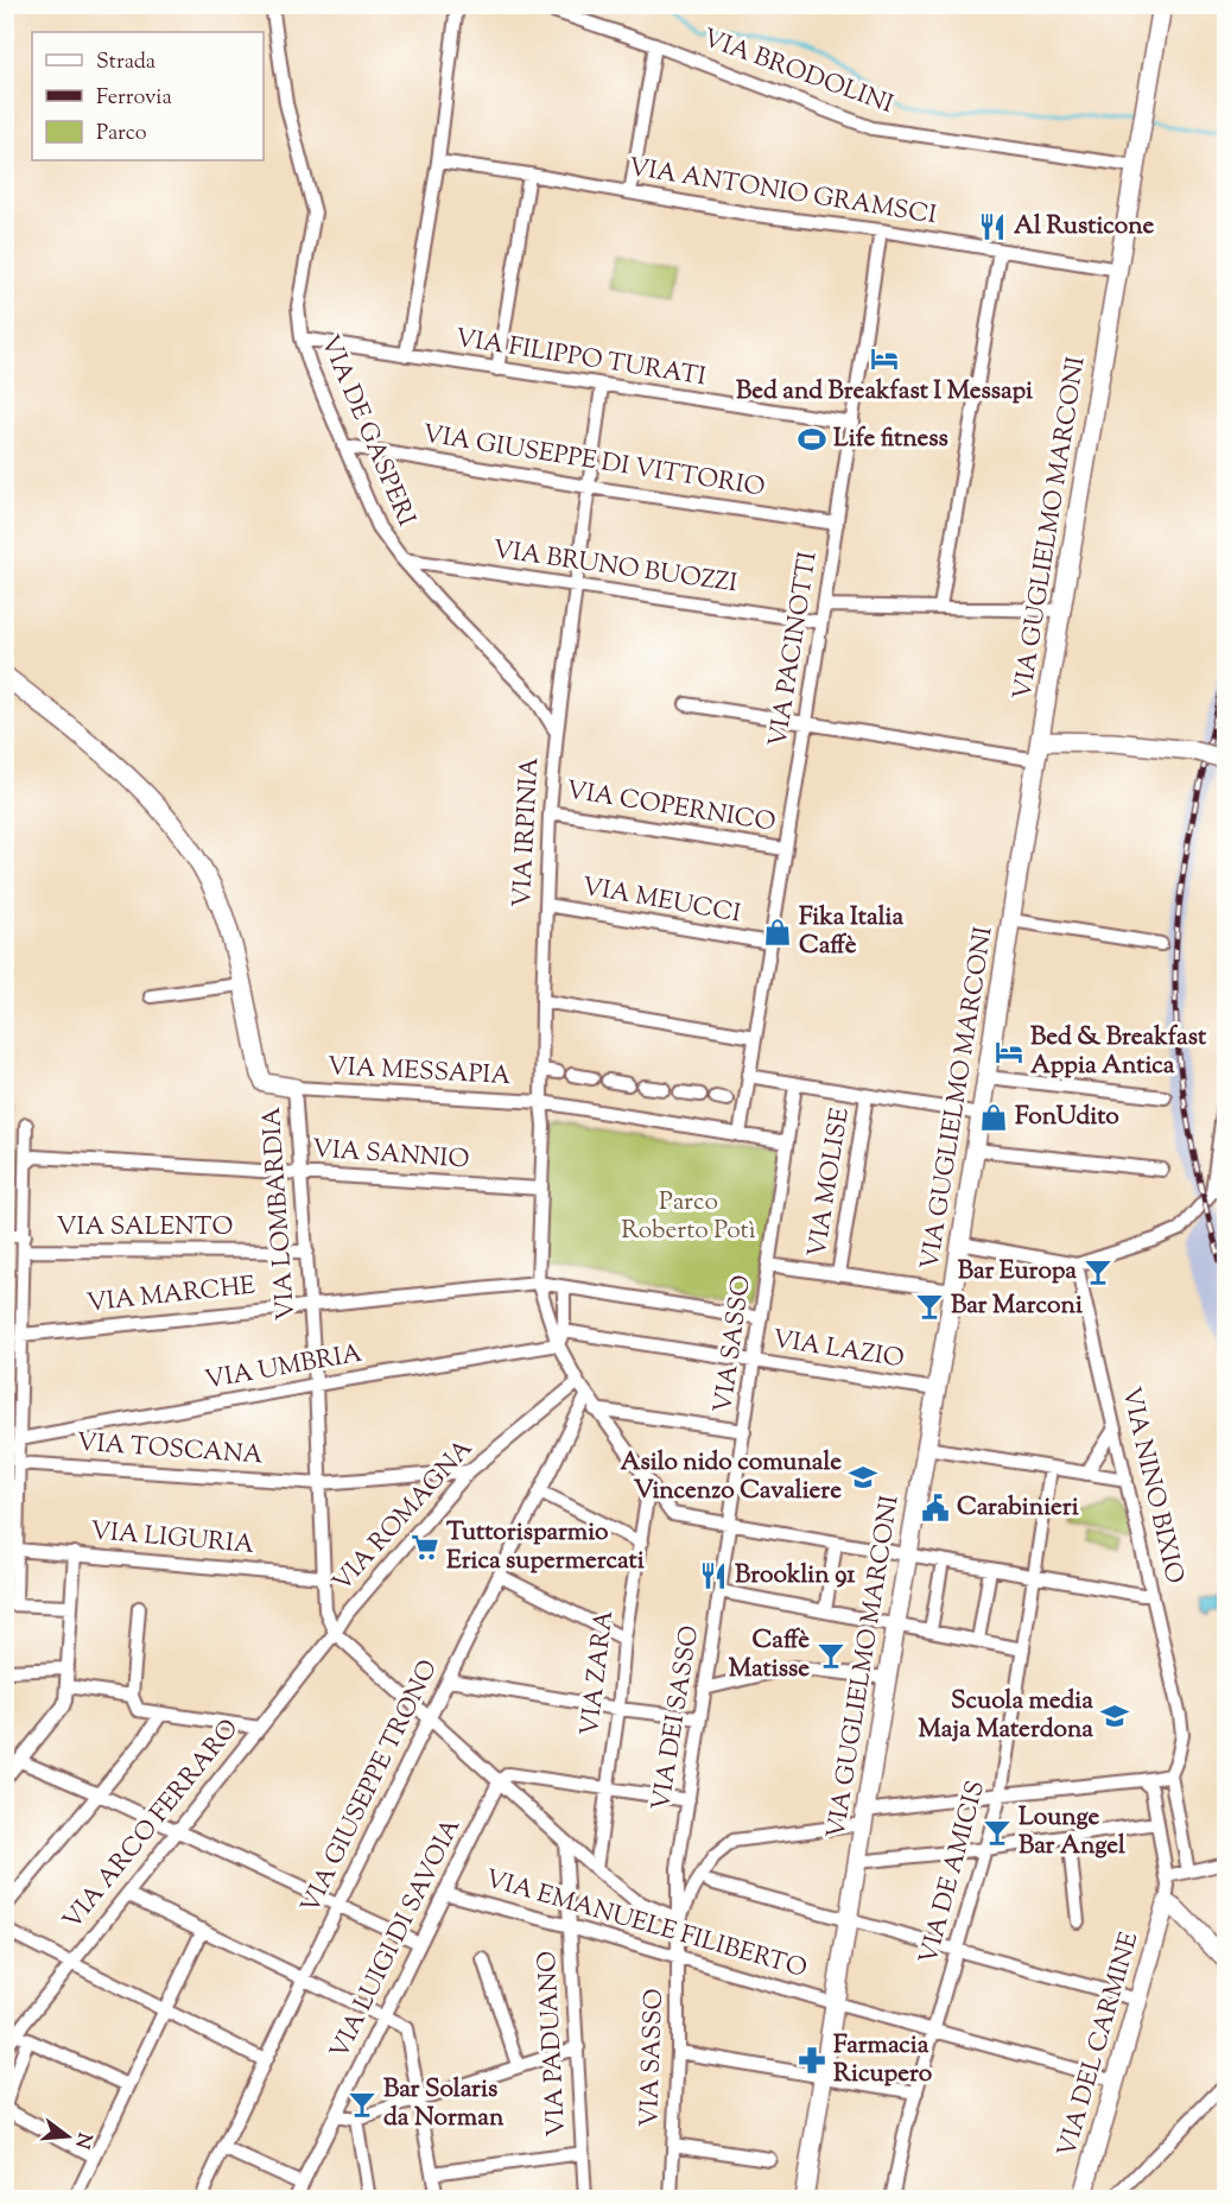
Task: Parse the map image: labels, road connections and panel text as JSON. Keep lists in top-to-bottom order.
{
  "streets": {
    "main road": ["VIA GUGLIELMO MARCONI", "VIA DEL CARMINE"],
    "street": [
      "VIA BRODOLINI",
      "VIA ANTONIO GRAMSCI",
      "VIA FILIPPO TURATI",
      "VIA DE GASPERI",
      "VIA GIUSEPPE DI VITTORIO",
      "VIA BRUNO BUOZZI",
      "VIA PACINOTTI",
      "VIA COPERNICO",
      "VIA IRPINIA",
      "VIA MEUCCI",
      "VIA MESSAPIA",
      "VIA SANNIO",
      "VIA MOLISE",
      "VIA LOMBARDIA",
      "VIA SALENTO",
      "VIA MARCHE",
      "VIA SASSO",
      "VIA LAZIO",
      "VIA UMBRIA",
      "VIA TOSCANA",
      "VIA NINO BIXIO",
      "VIA ROMAGNA",
      "VIA LIGURIA",
      "VIA ZARA",
      "VIA DEI SASSO",
      "VIA GIUSEPPE TRONO",
      "VIA ARCO FERRARO",
      "VIA DE AMICIS",
      "VIA EMANUELE FILIBERTO",
      "VIA LUIGI DI SAVOIA",
      "VIA PADUANO"
    ]
  },
  "crossings": [
    ["VIA BRODOLINI", "VIA GUGLIELMO MARCONI"],
    ["VIA ANTONIO GRAMSCI", "VIA GUGLIELMO MARCONI"],
    ["VIA ANTONIO GRAMSCI", "VIA PACINOTTI"],
    ["VIA FILIPPO TURATI", "VIA DE GASPERI"],
    ["VIA FILIPPO TURATI", "VIA PACINOTTI"],
    ["VIA FILIPPO TURATI", "VIA IRPINIA"],
    ["VIA DE GASPERI", "VIA GIUSEPPE DI VITTORIO"],
    ["VIA DE GASPERI", "VIA BRUNO BUOZZI"],
    ["VIA DE GASPERI", "VIA IRPINIA"],
    ["VIA GIUSEPPE DI VITTORIO", "VIA PACINOTTI"],
    ["VIA GIUSEPPE DI VITTORIO", "VIA IRPINIA"],
    ["VIA GUGLIELMO MARCONI", "VIA LAZIO"],
    ["VIA GUGLIELMO MARCONI", "VIA EMANUELE FILIBERTO"],
    ["VIA BRUNO BUOZZI", "VIA PACINOTTI"],
    ["VIA BRUNO BUOZZI", "VIA IRPINIA"],
    ["VIA PACINOTTI", "VIA COPERNICO"],
    ["VIA PACINOTTI", "VIA MEUCCI"],
    ["VIA PACINOTTI", "VIA MESSAPIA"],
    ["VIA COPERNICO", "VIA IRPINIA"],
    ["VIA IRPINIA", "VIA MEUCCI"],
    ["VIA IRPINIA", "VIA MESSAPIA"],
    ["VIA IRPINIA", "VIA SANNIO"],
    ["VIA IRPINIA", "VIA MARCHE"],
    ["VIA MESSAPIA", "VIA LOMBARDIA"],
    ["VIA MESSAPIA", "VIA SASSO"],
    ["VIA SANNIO", "VIA LOMBARDIA"],
    ["VIA LOMBARDIA", "VIA SALENTO"],
    ["VIA LOMBARDIA", "VIA MARCHE"],
    ["VIA LOMBARDIA", "VIA UMBRIA"],
    ["VIA LOMBARDIA", "VIA TOSCANA"],
    ["VIA LOMBARDIA", "VIA ROMAGNA"],
    ["VIA LOMBARDIA", "VIA LIGURIA"],
    ["VIA LOMBARDIA", "VIA ARCO FERRARO"],
    ["VIA MARCHE", "VIA SASSO"],
    ["VIA SASSO", "VIA LAZIO"],
    ["VIA SASSO", "VIA DEI SASSO"],
    ["VIA SASSO", "VIA EMANUELE FILIBERTO"],
    ["VIA TOSCANA", "VIA ROMAGNA"],
    ["VIA ROMAGNA", "VIA ARCO FERRARO"],
    ["VIA DE AMICIS", "VIA EMANUELE FILIBERTO"],
    ["VIA EMANUELE FILIBERTO", "VIA LUIGI DI SAVOIA"],
    ["VIA EMANUELE FILIBERTO", "VIA PADUANO"],
    ["VIA EMANUELE FILIBERTO", "VIA DEL CARMINE"]
  ],
  "parks": ["Parco Roberto Potì"],
  "places": {
    "restaurant": ["Al Rusticone", "Brooklin 91"],
    "hotel": ["Bed and Breakfast I Messapi", "Bed & Breakfast Appia Antica"],
    "sports": ["Life fitness"],
    "shop": ["Fika Italia Caffè", "FonUdito"],
    "bar": [
      "Bar Europa",
      "Bar Marconi",
      "Caffè Matisse",
      "Lounge Bar Angel",
      "Bar Solaris da Norman"
    ],
    "school or university": ["Asilo nido comunale Vincenzo Cavaliere", "Scuola media Maja Materdona"],
    "public building": ["Carabinieri"],
    "supermarket": ["Tuttorisparmio Erica supermercati"],
    "pharmacy": ["Farmacia Ricupero"]
  },
  "legend": ["Strada", "Ferrovia", "Parco"],
  "north": "right"
}
